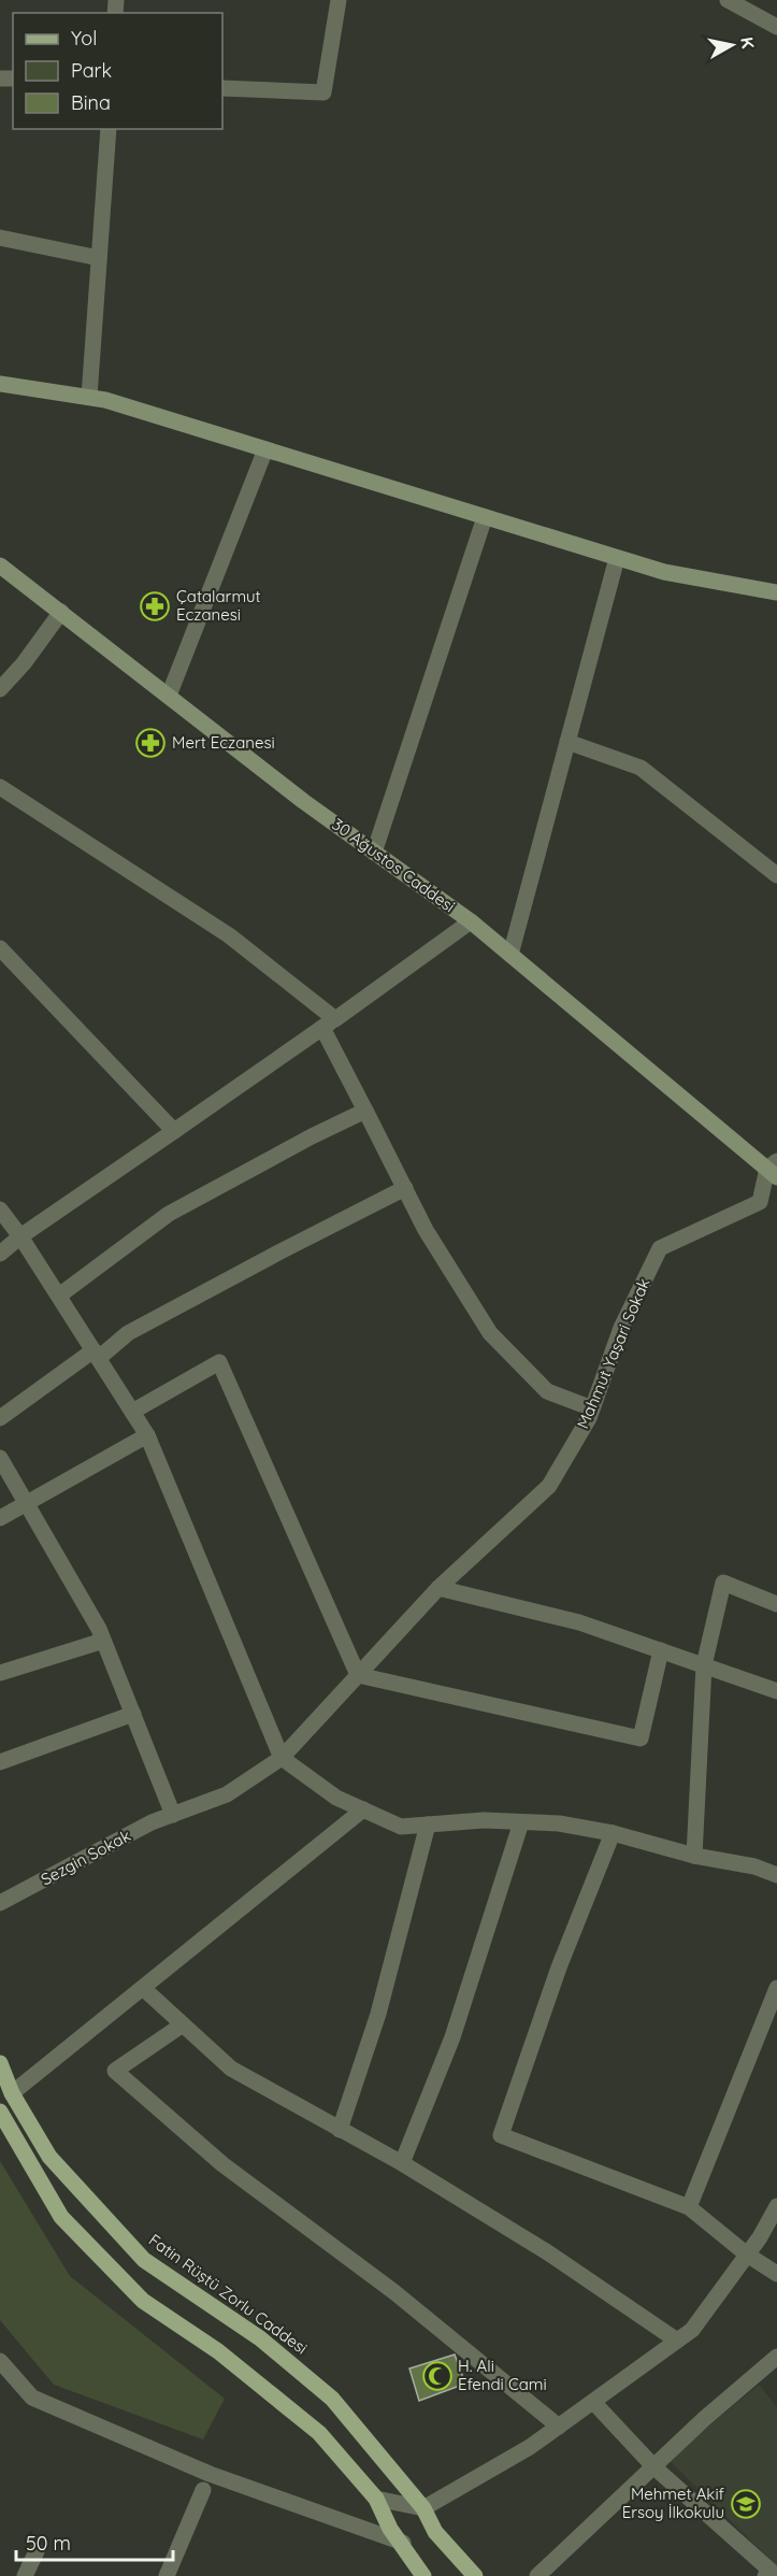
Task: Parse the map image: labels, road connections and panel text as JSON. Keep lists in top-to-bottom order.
{
  "streets": {
    "main road": ["30 Ağustos Caddesi", "Fatin Rüştü Zorlu Caddesi"],
    "street": ["Mahmut Yaşari Sokak", "Sezgin Sokak"]
  },
  "crossings": [
    ["30 Ağustos Caddesi", "Mahmut Yaşari Sokak"],
    ["Mahmut Yaşari Sokak", "Sezgin Sokak"]
  ],
  "places": {
    "pharmacy": ["Çatalarmut Eczanesi", "Mert Eczanesi"],
    "mosque": ["H. Ali Efendi Cami"],
    "school or university": ["Mehmet Akif Ersoy İlkokulu"]
  },
  "legend": ["Yol", "Park", "Bina"],
  "scale_bar": "50 m",
  "north": "right"
}
